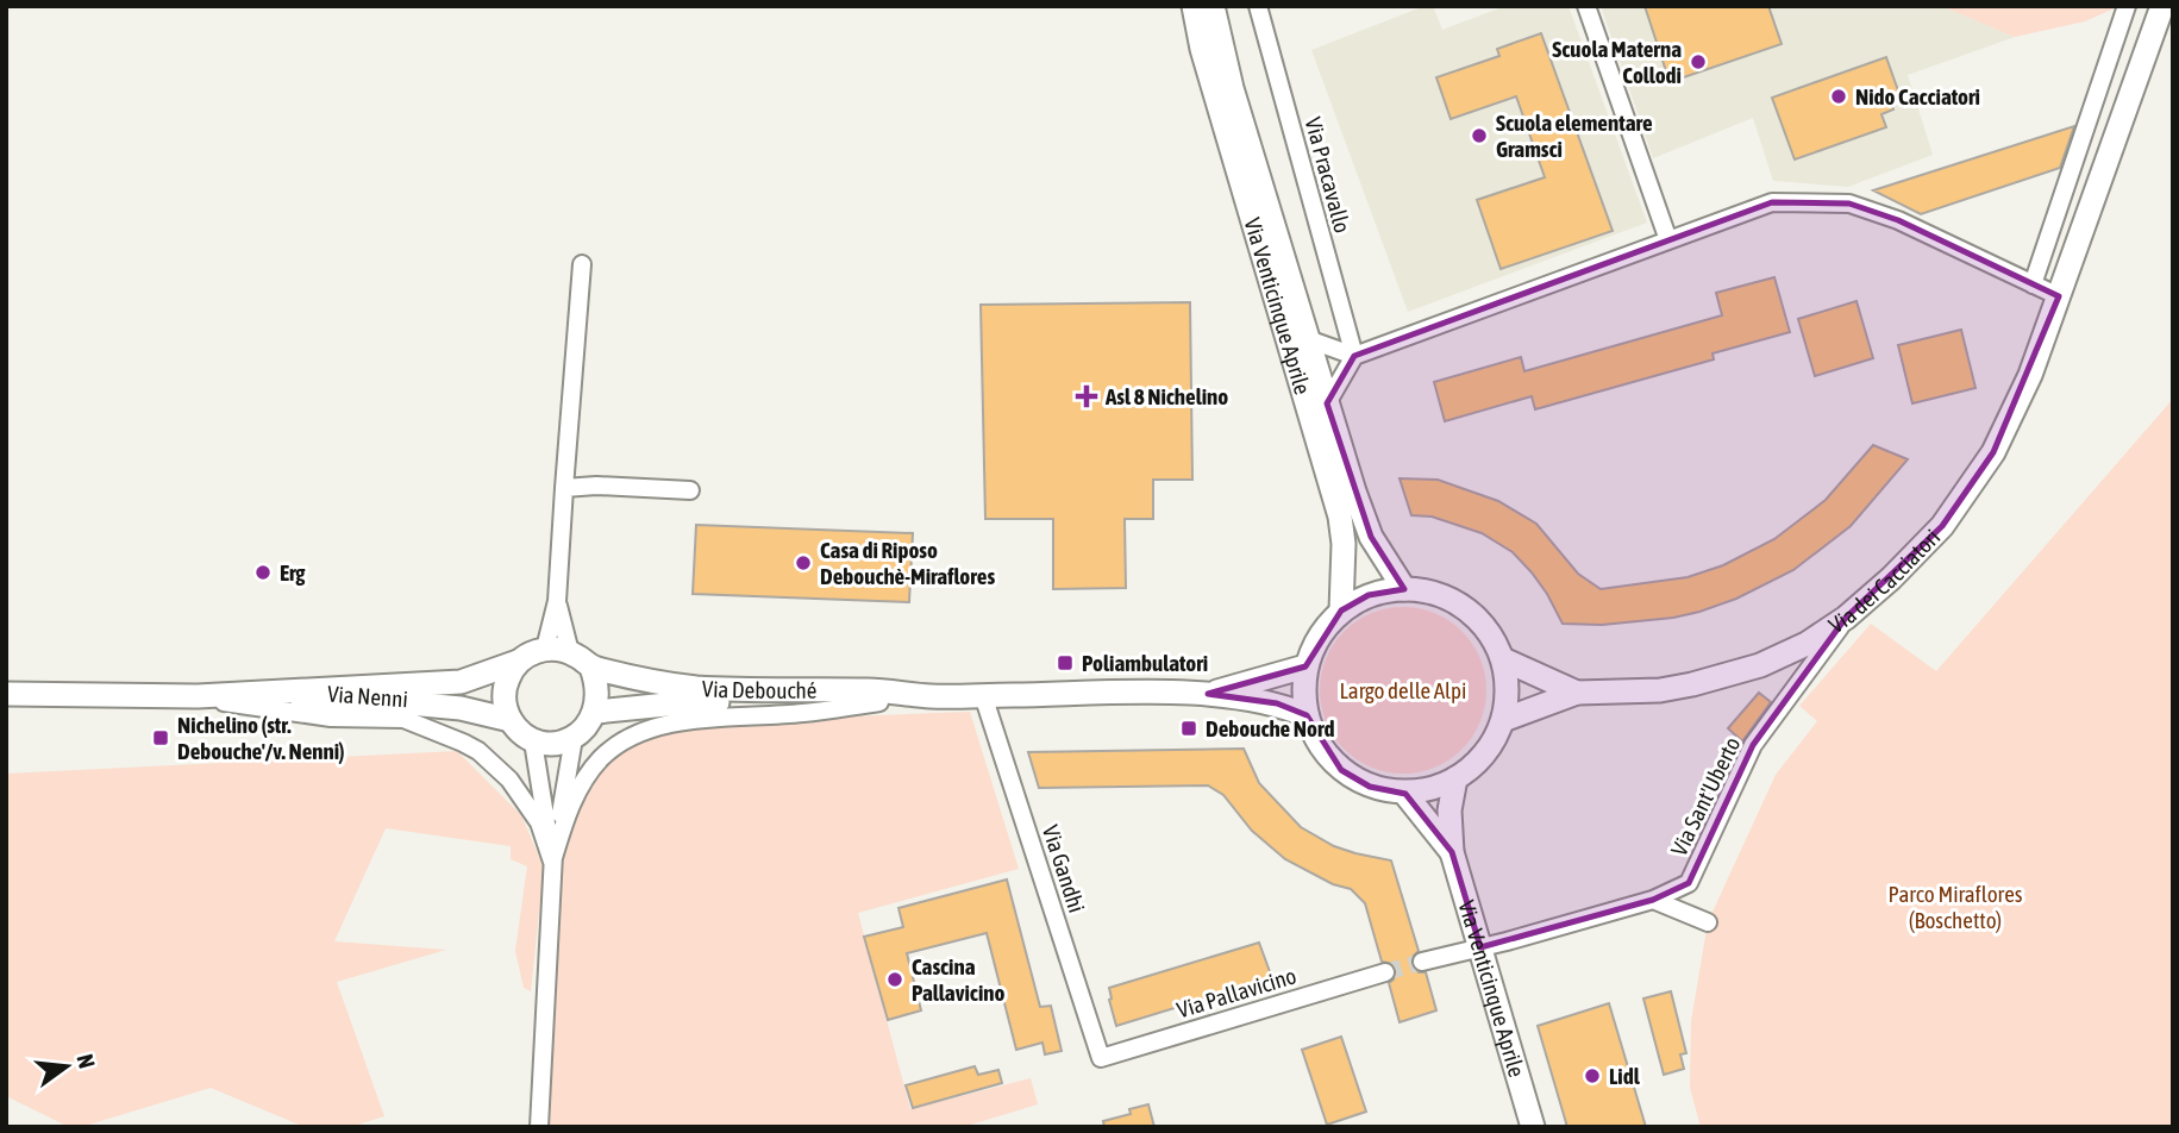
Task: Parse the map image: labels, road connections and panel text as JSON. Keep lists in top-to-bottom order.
{
  "streets": {
    "main road": ["Via Venticinque Aprile", "Via dei Cacciatori", "Via Debouché"],
    "street": [
      "Via Pracavallo",
      "Via Nenni",
      "Via Sant'Uberto",
      "Via Gandhi",
      "Via Pallavicino"
    ]
  },
  "crossings": [
    ["Via Pracavallo", "Via Venticinque Aprile"],
    ["Via Venticinque Aprile", "Via dei Cacciatori"],
    ["Via Venticinque Aprile", "Via Debouché"],
    ["Via Venticinque Aprile", "Via Sant'Uberto"],
    ["Via dei Cacciatori", "Via Debouché"],
    ["Via dei Cacciatori", "Via Sant'Uberto"],
    ["Via Debouché", "Via Nenni"],
    ["Via Debouché", "Via Gandhi"],
    ["Via Gandhi", "Via Pallavicino"]
  ],
  "parks": ["Largo delle Alpi", "Parco Miraflores (Boschetto)"],
  "places": {
    "other": [
      "Scuola Materna Collodi",
      "Nido Cacciatori",
      "Scuola elementare Gramsci",
      "Casa di Riposo Debouchè-Miraflores",
      "Erg",
      "Cascina Pallavicino",
      "Lidl"
    ],
    "health": ["Asl 8 Nichelino"],
    "transit": ["Poliambulatori", "Debouche Nord", "Nichelino (str. Debouche'/v. Nenni)"]
  },
  "north": "right"
}
